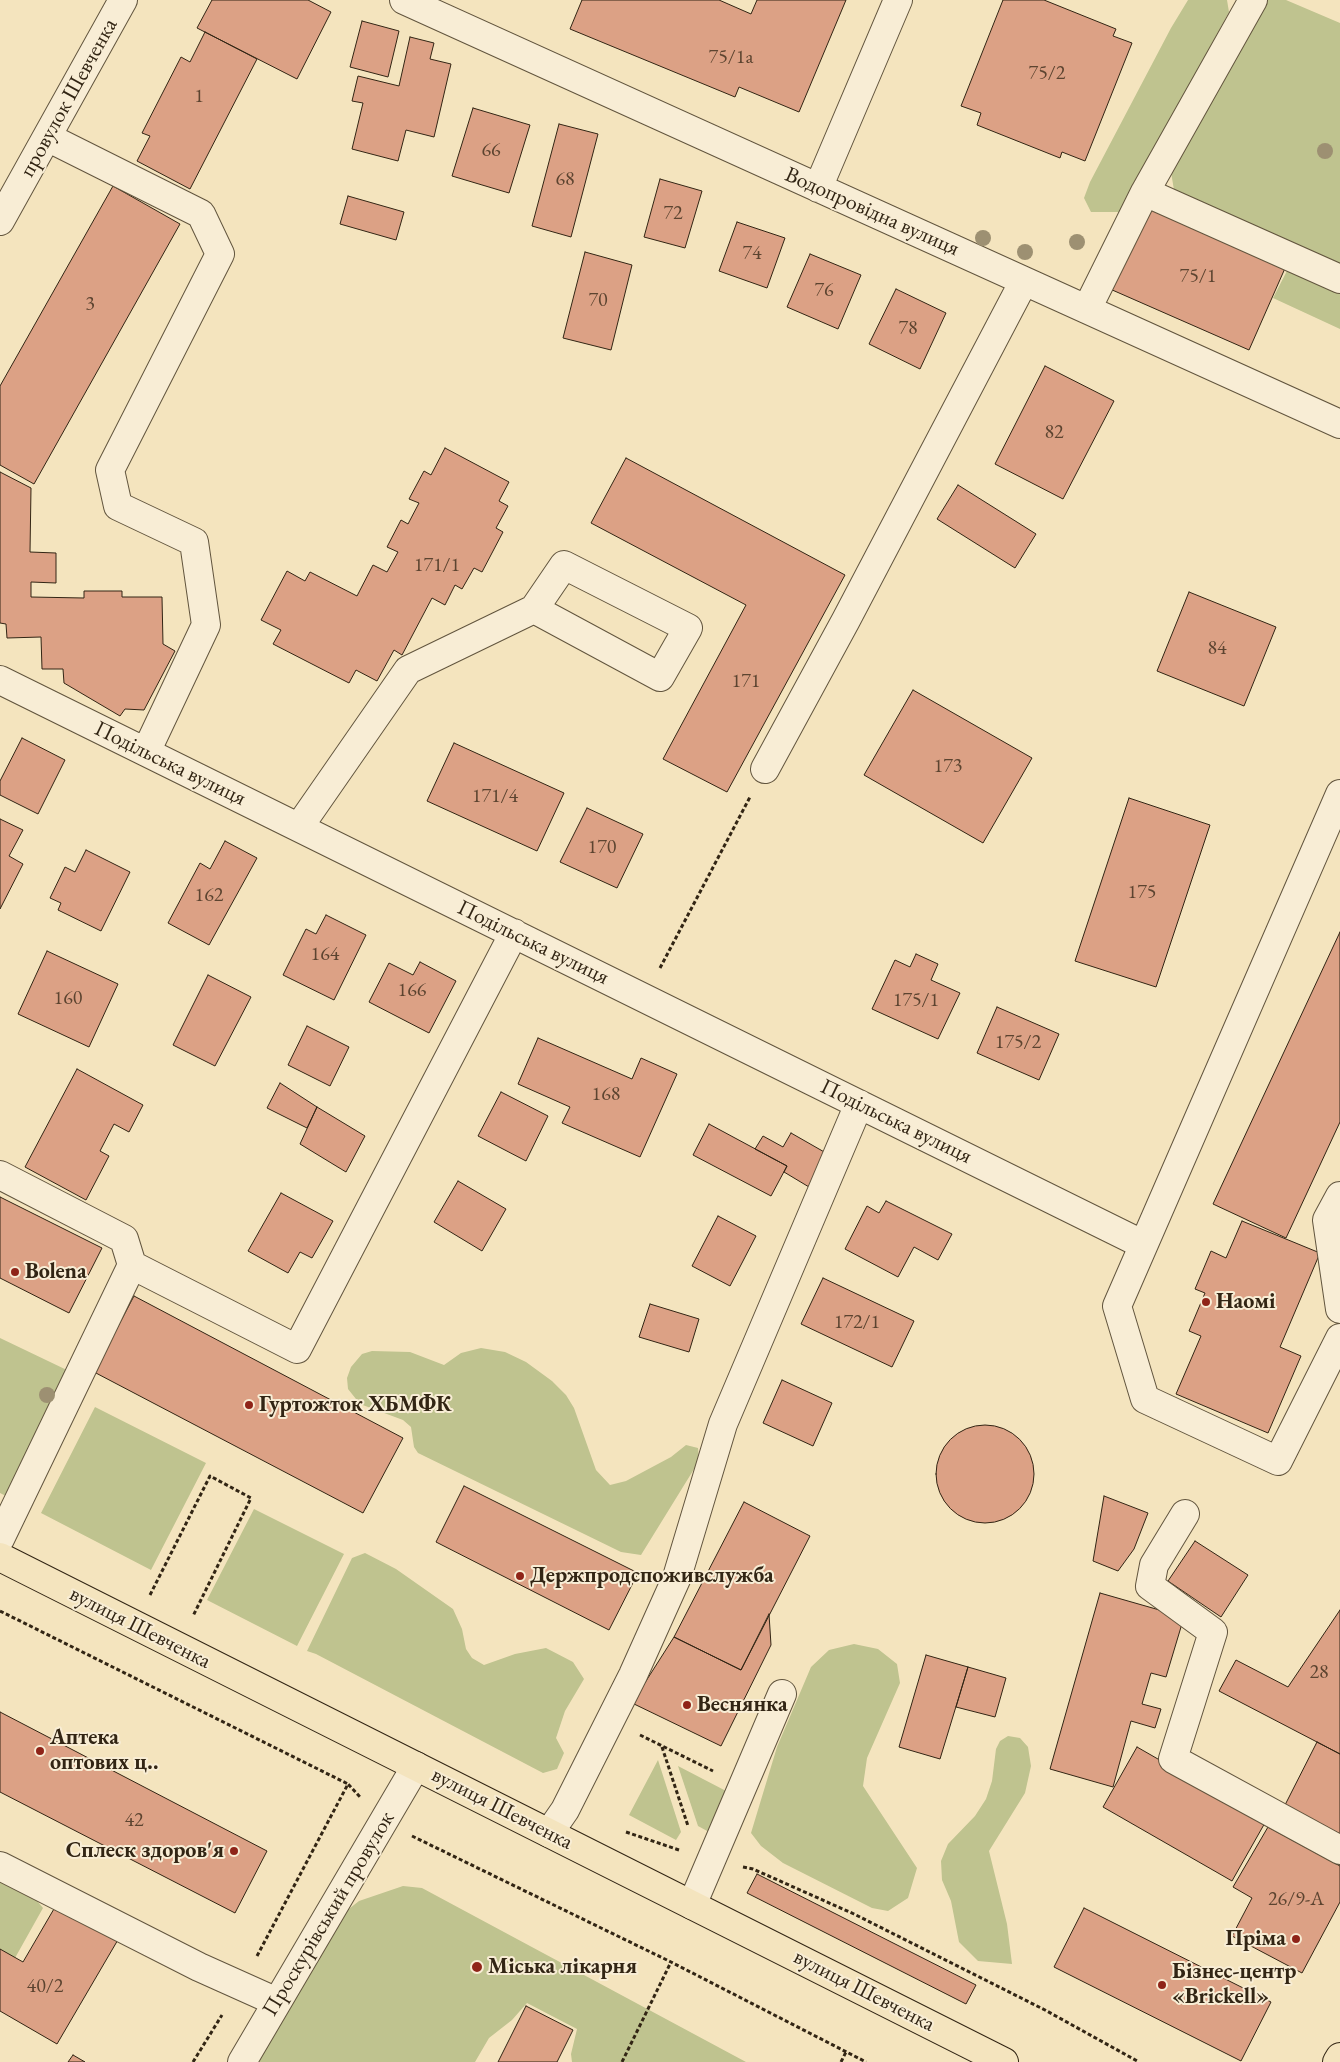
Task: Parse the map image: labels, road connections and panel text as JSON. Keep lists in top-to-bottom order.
{
  "streets": {
    "main road": ["вулиця Шевченка"],
    "street": [
      "провулок Шевченка",
      "Водопровідна вулиця",
      "Подільська вулиця",
      "Проскурівський провулок"
    ]
  },
  "crossings": [
    ["вулиця Шевченка", "Проскурівський провулок"]
  ],
  "places": [
    "Bolena",
    "Наомі",
    "Гуртожток ХБМФК",
    "Держпродспоживслужба",
    "Веснянка",
    "Аптека оптових ц‥",
    "Сплеск здоров'я",
    "Пріма",
    "Міська лікарня",
    "Бізнес-центр «Brickell»"
  ],
  "house_numbers": [
    "75/1а",
    "75/2",
    "1",
    "66",
    "68",
    "72",
    "74",
    "75/1",
    "76",
    "70",
    "3",
    "78",
    "82",
    "171/1",
    "84",
    "171",
    "173",
    "171/4",
    "170",
    "175",
    "162",
    "164",
    "166",
    "160",
    "175/1",
    "175/2",
    "168",
    "172/1",
    "28",
    "42",
    "26/9-А",
    "40/2"
  ]
}
